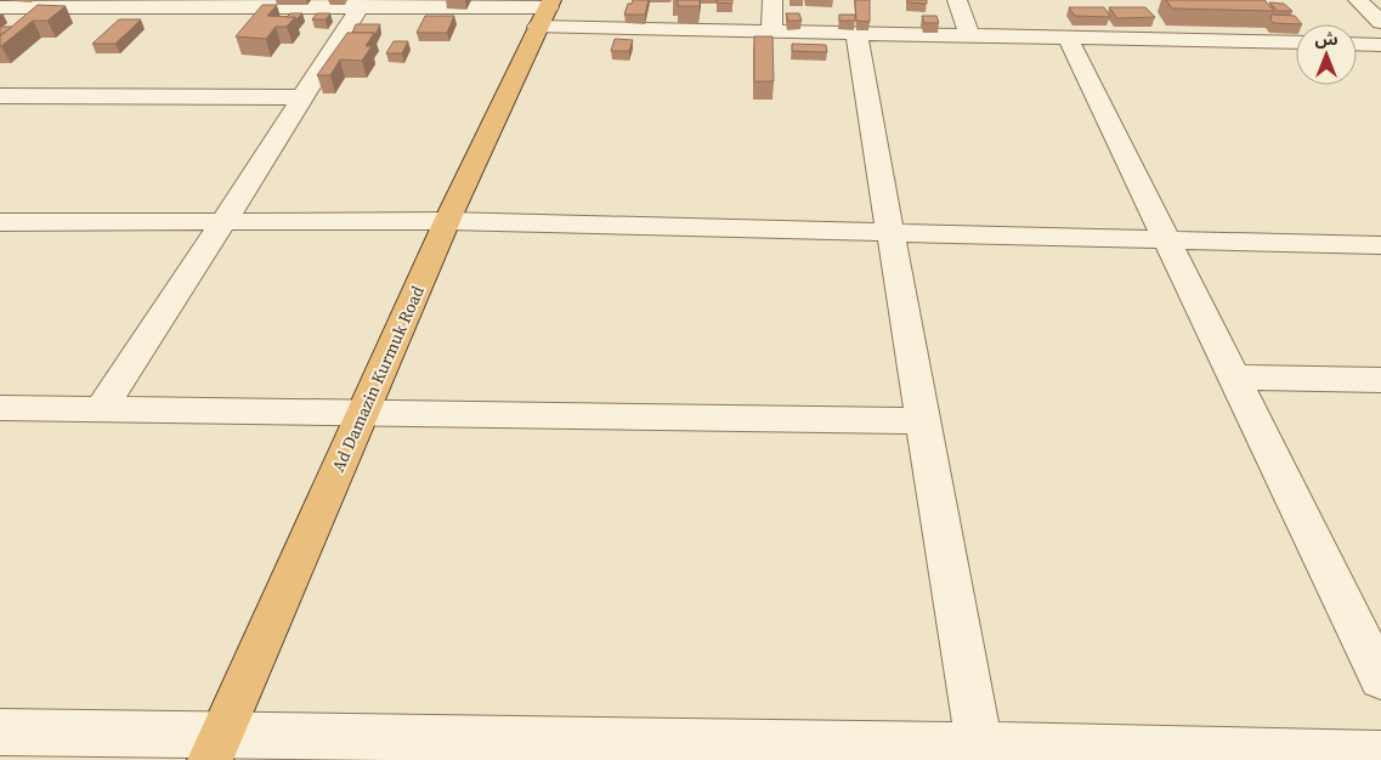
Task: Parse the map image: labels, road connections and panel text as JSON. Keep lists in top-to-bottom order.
{
  "streets": {
    "highway": ["Ad Damazin Kurmuk Road"]
  },
  "north": "top"
}
